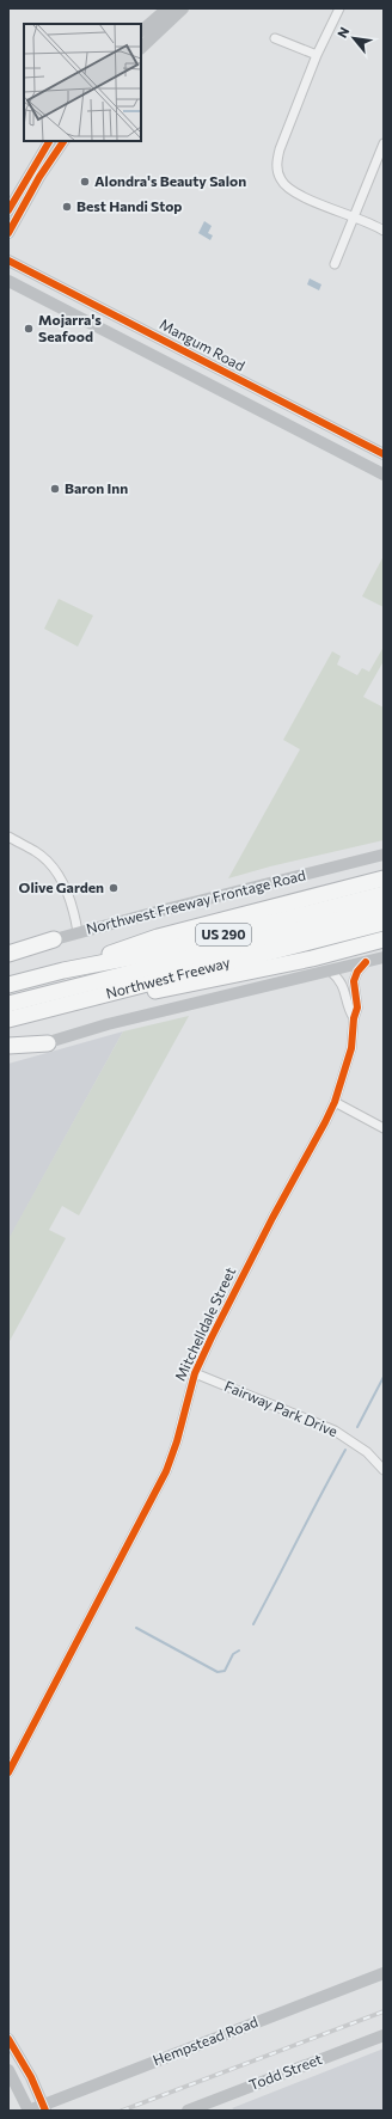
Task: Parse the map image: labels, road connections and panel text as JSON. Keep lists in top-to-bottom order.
{
  "streets": {
    "highway": ["US 290", "Northwest Freeway"],
    "main road": [
      "Mangum Road",
      "Northwest Freeway Frontage Road",
      "Hempstead Road",
      "Todd Street"
    ],
    "street": ["Mitchelldale Street", "Fairway Park Drive"]
  },
  "crossings": [
    ["Mitchelldale Street", "Fairway Park Drive"]
  ],
  "places": [
    "Alondra's Beauty Salon",
    "Best Handi Stop",
    "Mojarra's Seafood",
    "Baron Inn",
    "Olive Garden"
  ],
  "north": "top left"
}
